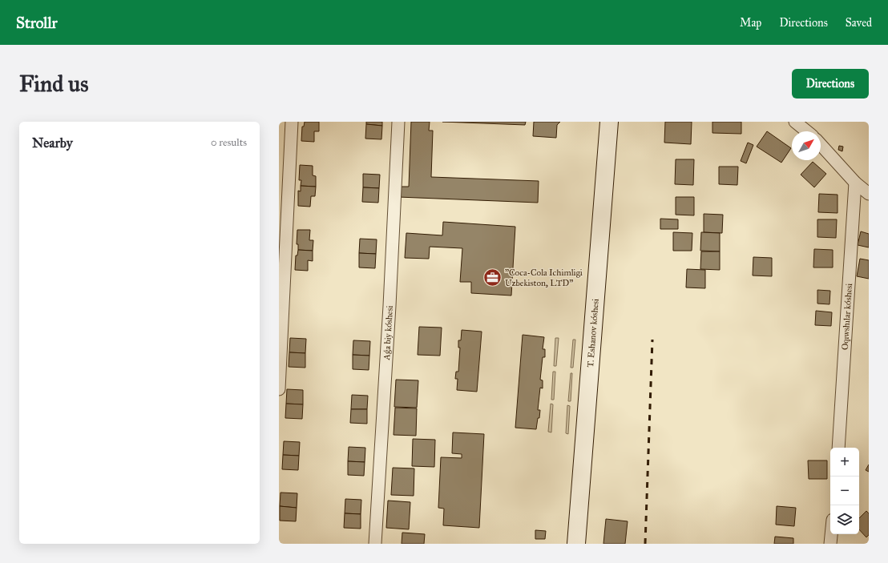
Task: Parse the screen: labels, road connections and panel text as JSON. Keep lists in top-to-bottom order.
{
  "streets": {
    "main road": ["T. Eshanov kóshesi"],
    "street": ["Oqıwshılar kóshesi", "Aǵa biy kóshesi"]
  },
  "places": {
    "office": ["\"Coca-Cola Ichimligi Uzbekiston, LTD\""]
  },
  "north": "top right",
  "page": {
    "header": "Strollr",
    "nav": ["Map", "Directions", "Saved"],
    "buttons": "Directions",
    "title": "Find us",
    "heading": ["Nearby", "0 results"],
    "map_buttons": ["+", "−"]
  }
}
